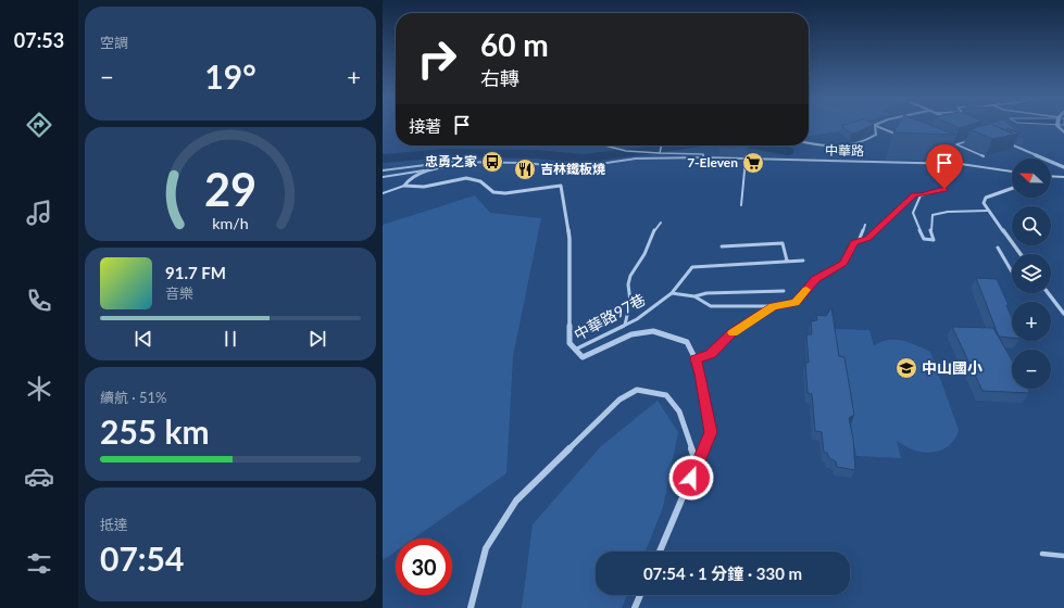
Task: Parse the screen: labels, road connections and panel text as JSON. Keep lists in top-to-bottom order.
{
  "streets": {
    "street": ["中華路"],
    "lane": ["中華路97巷"]
  },
  "places": {
    "bus stop": ["忠勇之家"],
    "supermarket": ["7-Eleven"],
    "restaurant": ["吉林鐵板燒"],
    "school or university": ["中山國小"]
  },
  "north": "left",
  "page": {
    "tabs": "07:53",
    "tile": [
      "空調",
      ["續航 · 51%", "255 km"],
      ["抵達", "07:54"]
    ],
    "turn": ["60 m", "右轉"],
    "heat": ["−", "19°", "+"],
    "then": "接著",
    "map_buttons": ["+", "−"],
    "song": ["91.7 FM", "音樂"],
    "limit": "30",
    "trip": "07:54 · 1 分鐘 · 330 m",
    "gauge": ["29", "km/h"]
  }
}
